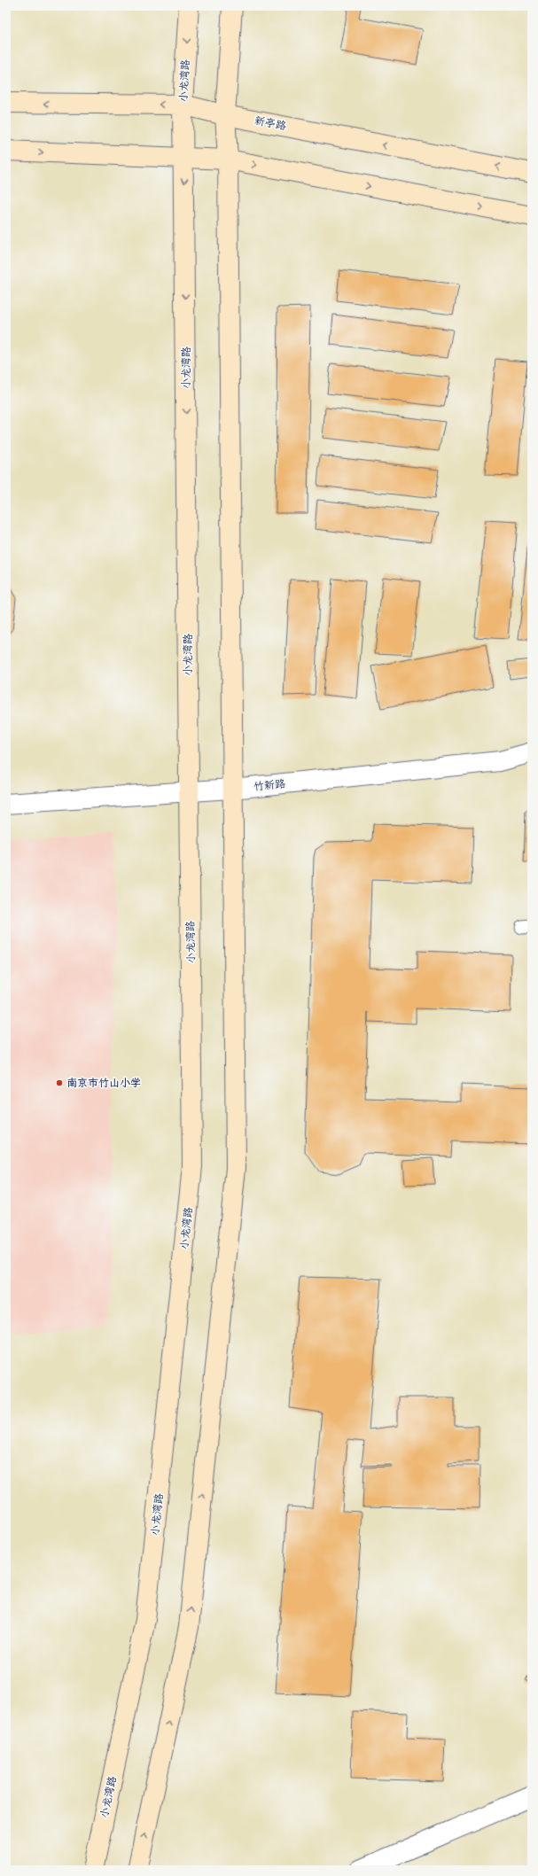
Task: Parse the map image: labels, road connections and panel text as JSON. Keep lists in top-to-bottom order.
{
  "streets": {
    "main road": ["小龙湾路", "新亭路"],
    "street": ["竹新路"]
  },
  "crossings": [
    ["小龙湾路", "新亭路"],
    ["小龙湾路", "竹新路"]
  ],
  "places": ["南京市竹山小学"]
}
